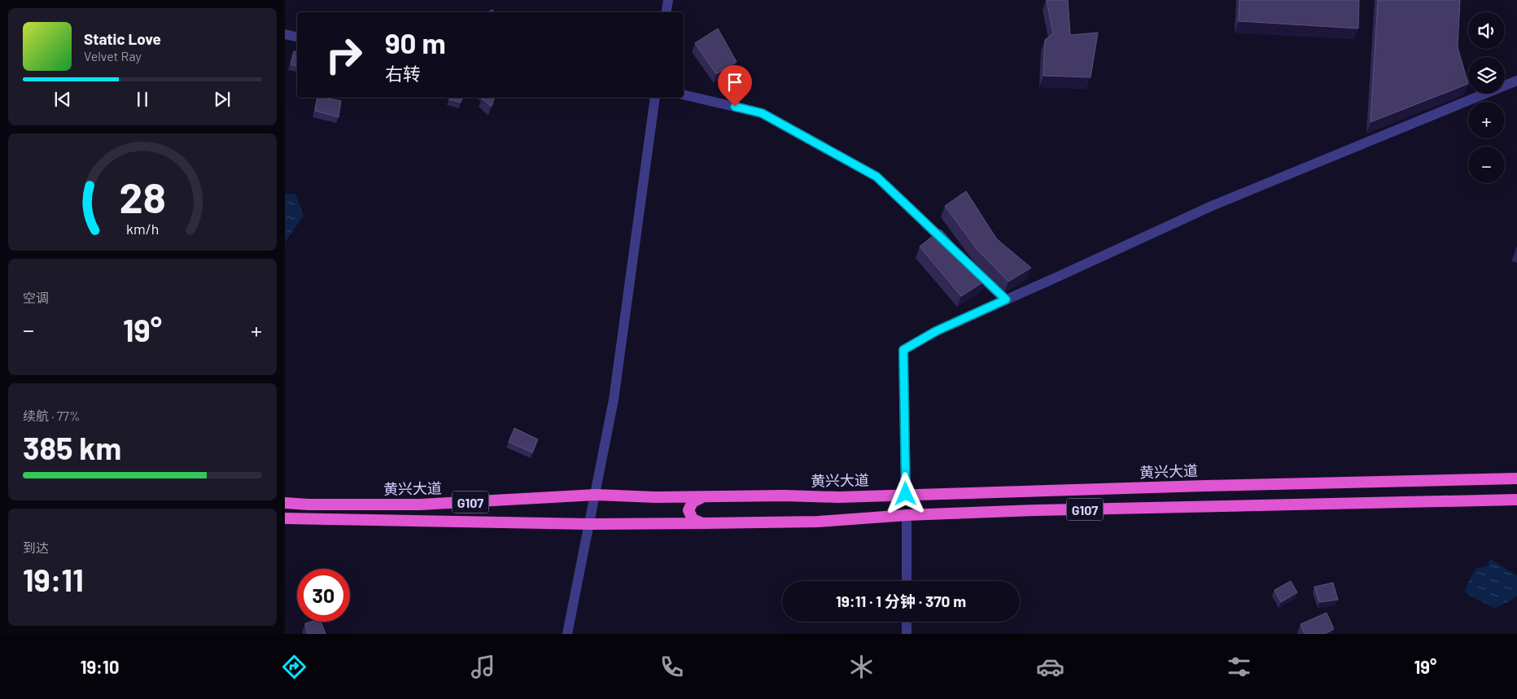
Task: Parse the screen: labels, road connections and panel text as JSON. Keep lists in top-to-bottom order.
{
  "streets": {
    "highway": ["黄兴大道", "G107"]
  },
  "page": {
    "map_buttons": ["+", "−"],
    "turn": ["90 m", "右转"],
    "song": ["Static Love", "Velvet Ray"],
    "tile": [
      "空调",
      ["续航 · 77%", "385 km"],
      ["到达", "19:11"]
    ],
    "heat": ["−", "19°", "+"],
    "limit": "30",
    "trip": "19:11 · 1 分钟 · 370 m",
    "tabs": ["19:10", "19°"],
    "gauge": ["28", "km/h"]
  }
}
